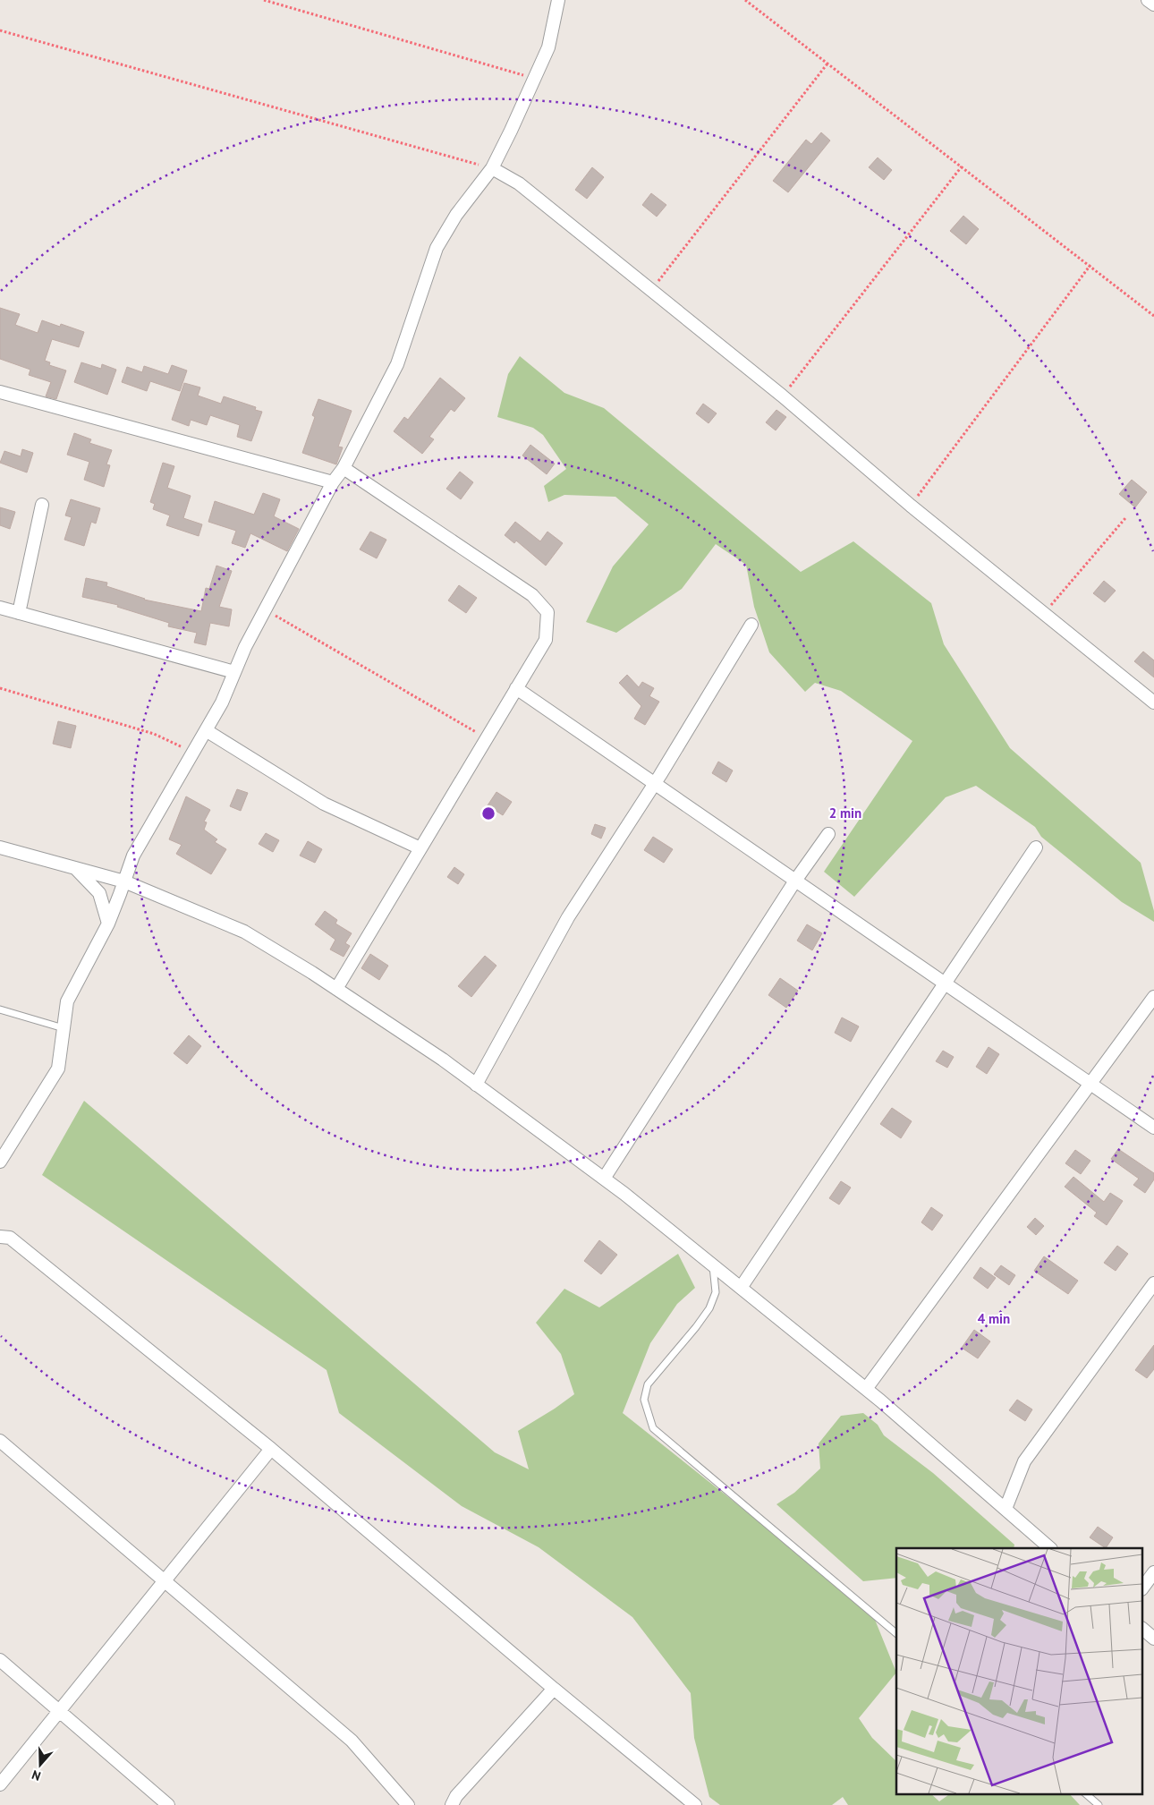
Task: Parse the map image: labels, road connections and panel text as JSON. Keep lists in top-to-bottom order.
{
  "north": "bottom",
  "rings": ["2 min", "4 min"]
}
